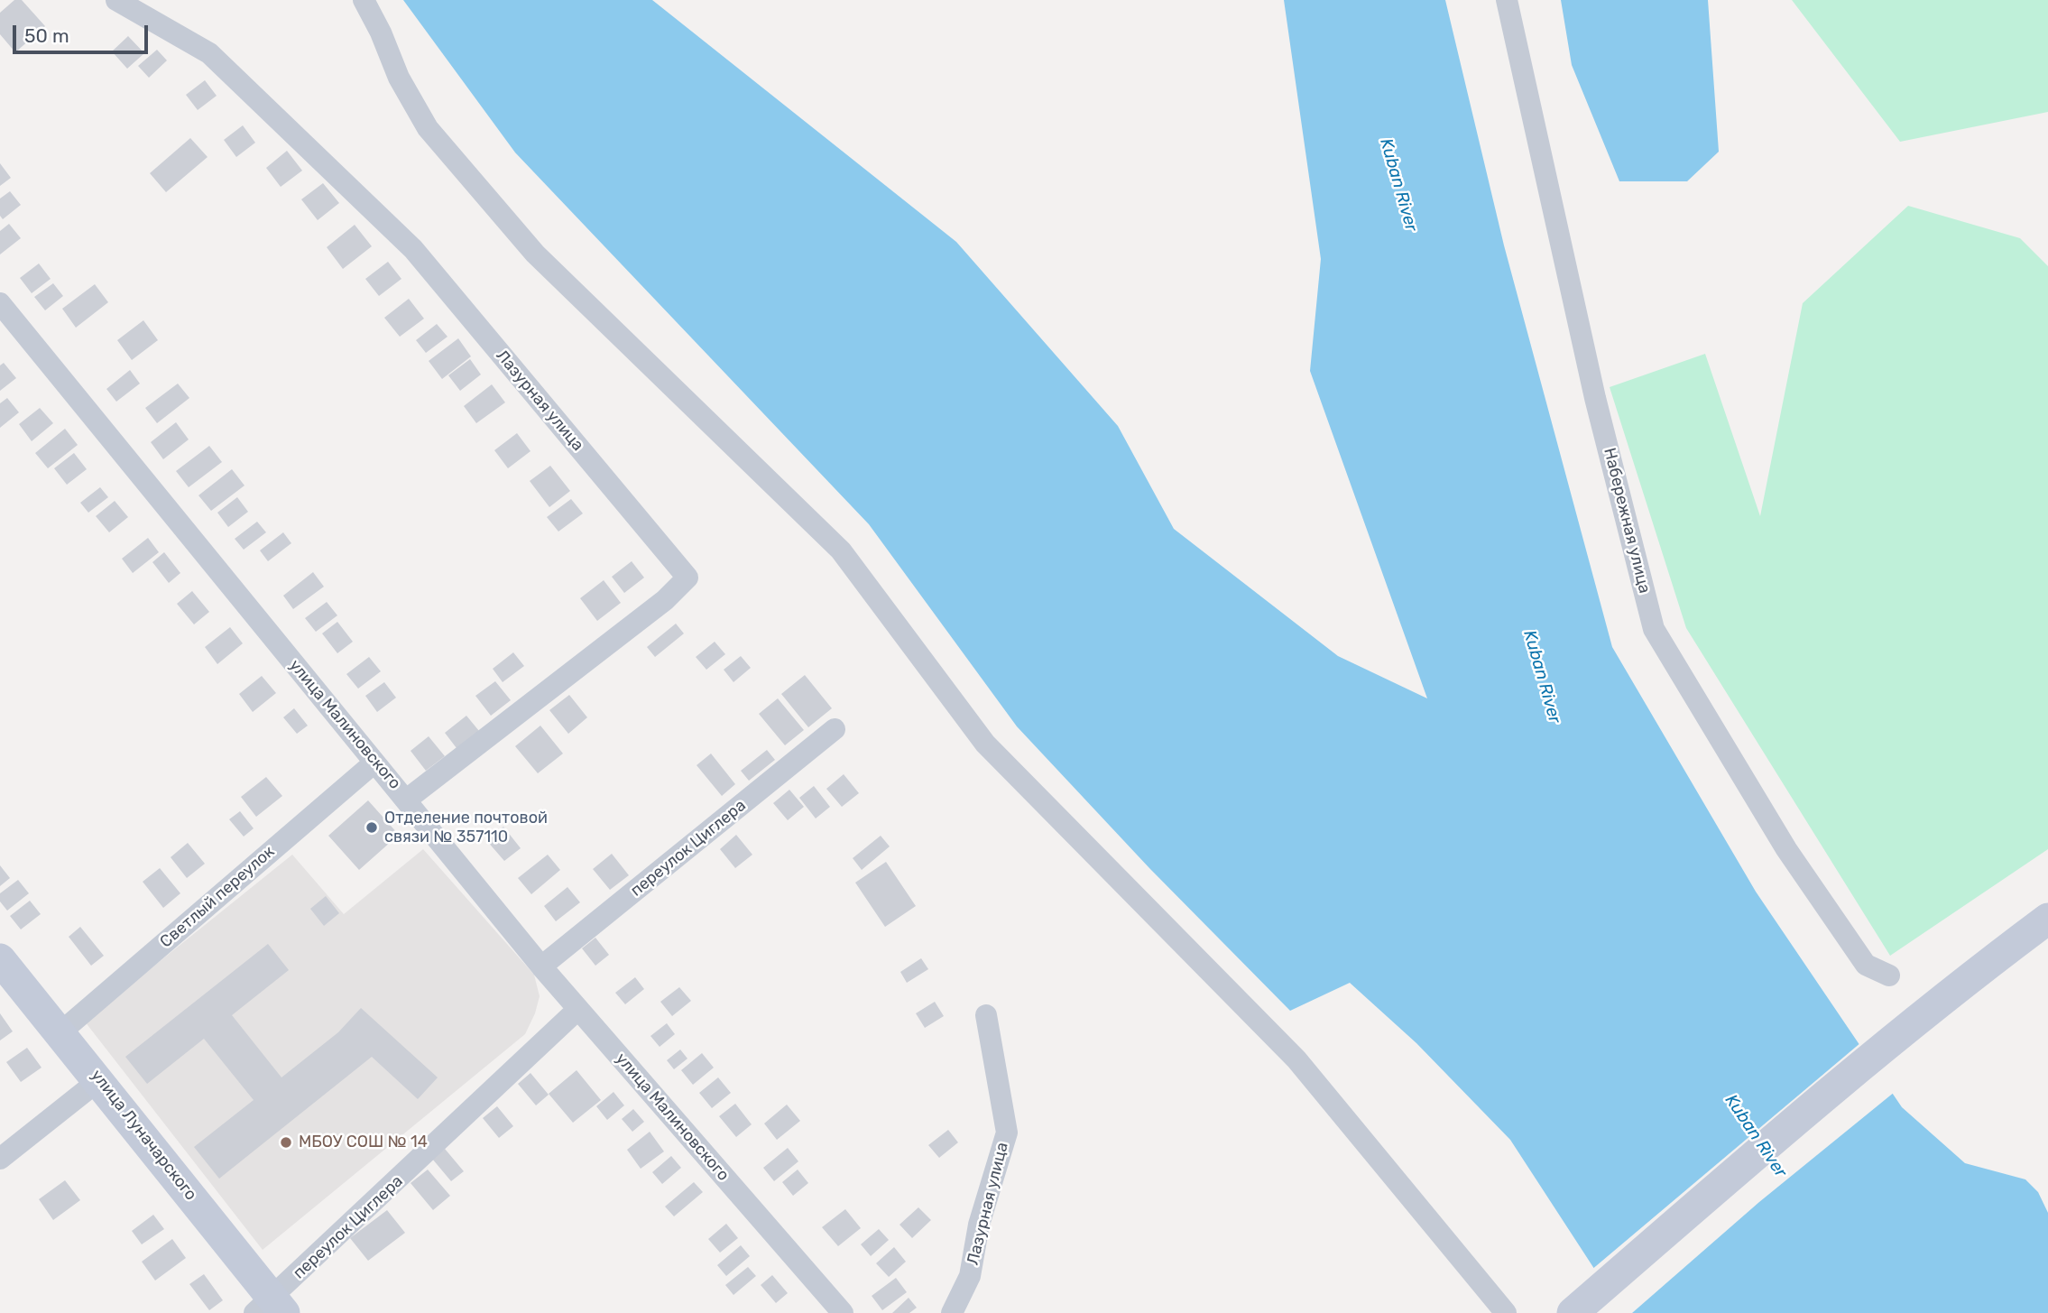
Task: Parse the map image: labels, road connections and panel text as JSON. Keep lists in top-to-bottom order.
{
  "streets": {
    "main road": ["улица Луначарского"],
    "street": [
      "Лазурная улица",
      "Набережная улица",
      "улица Малиновского",
      "переулок Циглера",
      "Светлый переулок"
    ]
  },
  "crossings": [
    ["Лазурная улица", "улица Малиновского"],
    ["улица Малиновского", "переулок Циглера"],
    ["улица Малиновского", "Светлый переулок"],
    ["переулок Циглера", "улица Луначарского"],
    ["Светлый переулок", "улица Луначарского"]
  ],
  "water": ["Kuban River"],
  "places": ["Отделение почтовой связи № 357110", "МБОУ СОШ № 14"],
  "scale_bar": "50 m"
}
